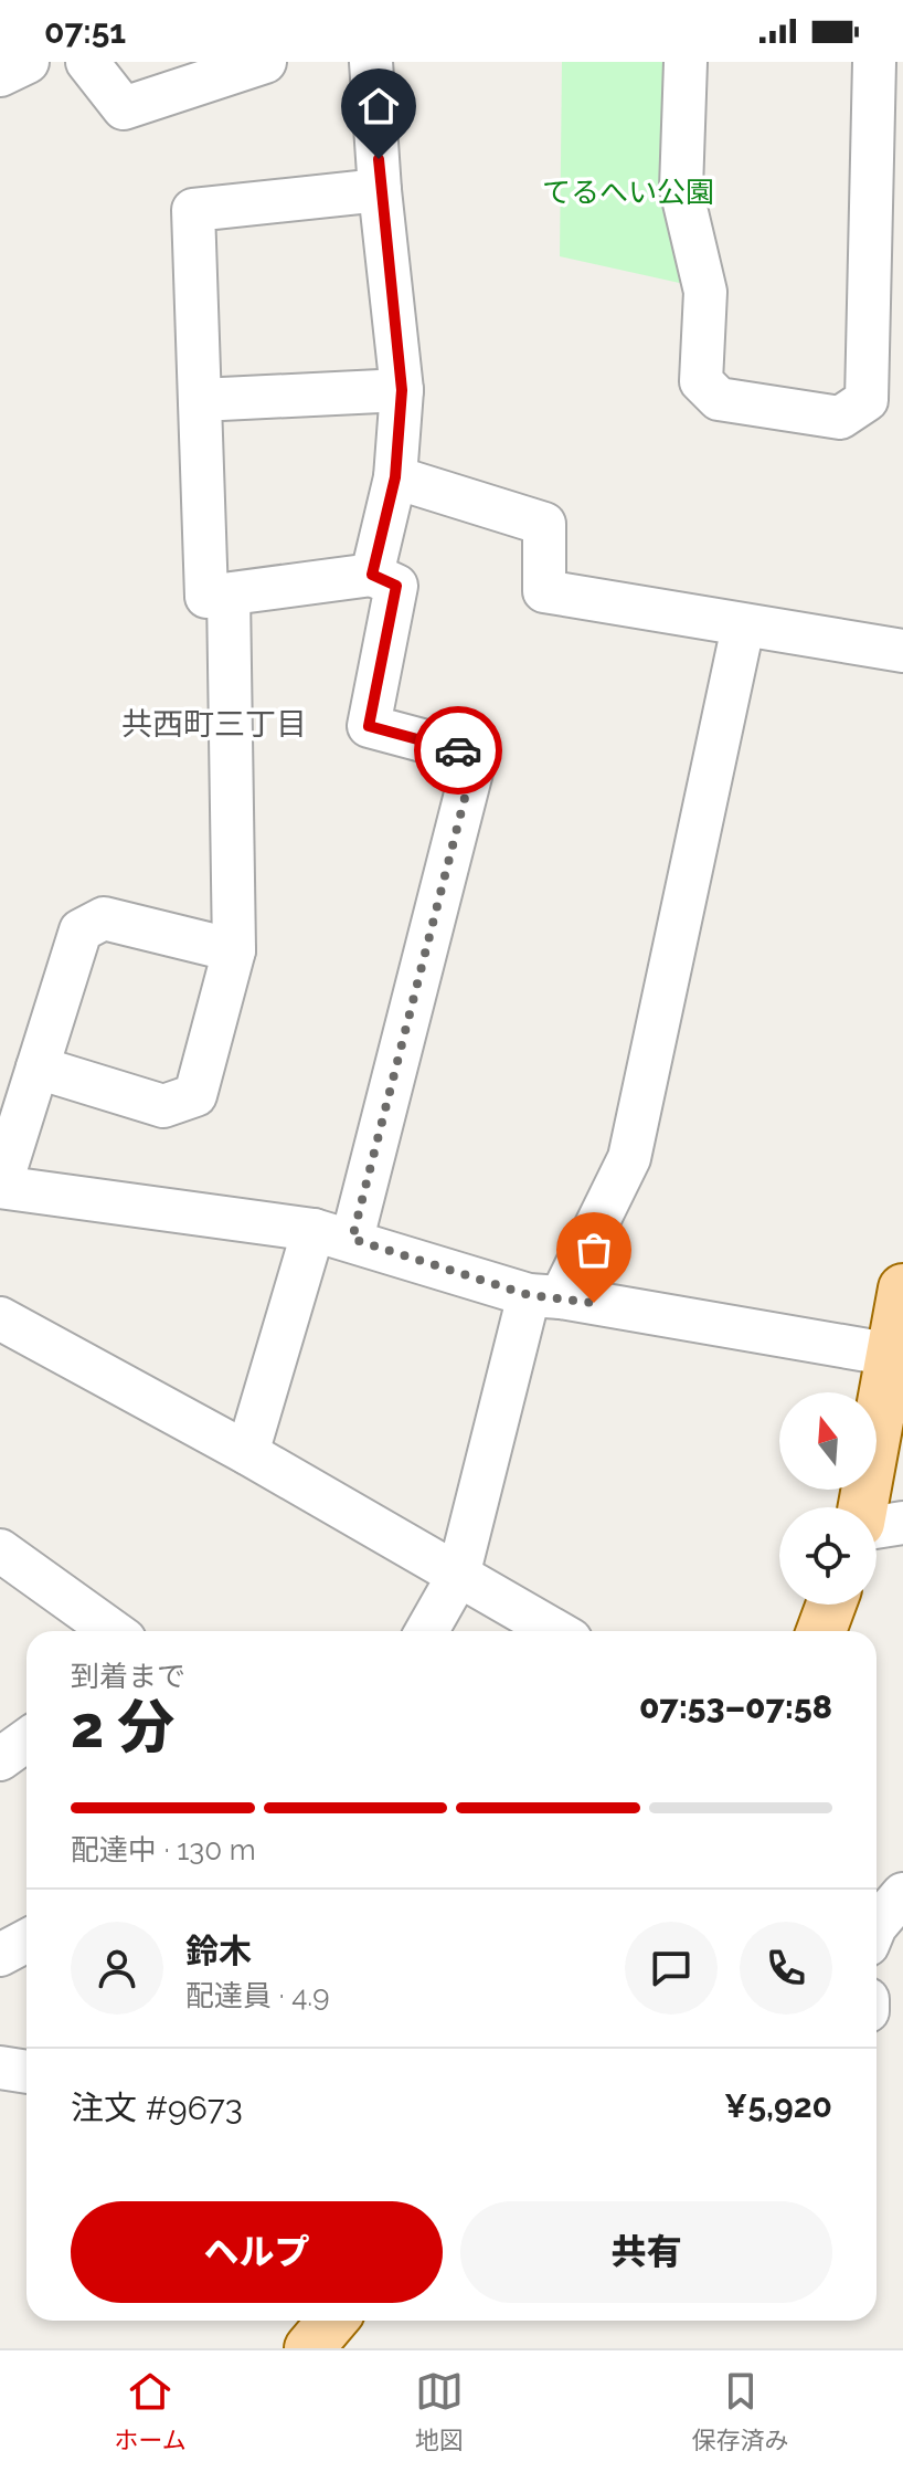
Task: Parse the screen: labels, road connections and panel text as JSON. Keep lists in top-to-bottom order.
{
  "districts": ["共西町三丁目"],
  "parks": ["てるへい公園"],
  "north": "top",
  "page": {
    "status": "07:51",
    "heading": ["2 分", "到着まで", "07:53–07:58"],
    "panel": [
      "鈴木",
      "配達員 · 4.9",
      "注文 #9673",
      "¥5,920"
    ],
    "bar": "配達中 · 130 m",
    "buttons": ["ヘルプ", "共有"],
    "tabs": ["ホーム", "地図", "保存済み"]
  }
}
